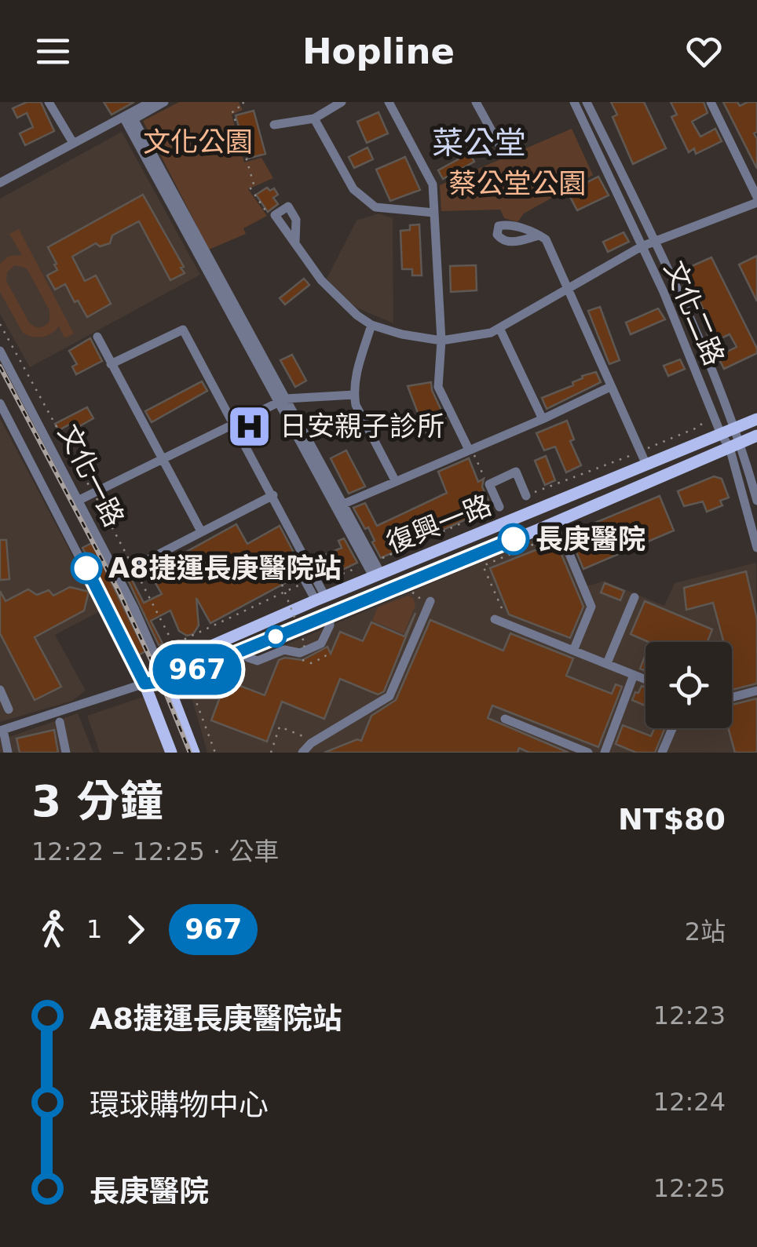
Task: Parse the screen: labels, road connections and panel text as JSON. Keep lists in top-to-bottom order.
{
  "streets": {
    "main road": ["文化一路", "復興一路"],
    "street": ["文化二路"]
  },
  "crossings": [
    ["文化二路", "復興一路"],
    ["文化一路", "復興一路"]
  ],
  "districts": ["菜公堂"],
  "parks": ["文化公園", "蔡公堂公園"],
  "places": {
    "hospital": ["日安親子診所"],
    "other": ["長庚醫院", "A8捷運長庚醫院站"]
  },
  "lines": ["bus line 967"],
  "page": {
    "header": "Hopline",
    "on_map": "967",
    "heading": ["3 分鐘", "12:22 – 12:25 · 公車", "NT$80"],
    "legs": ["1", "967", "2站"],
    "list": [
      {
        "name": "A8捷運長庚醫院站",
        "value": "12:23"
      },
      {
        "name": "環球購物中心",
        "value": "12:24"
      },
      {
        "name": "長庚醫院",
        "value": "12:25"
      }
    ]
  }
}
